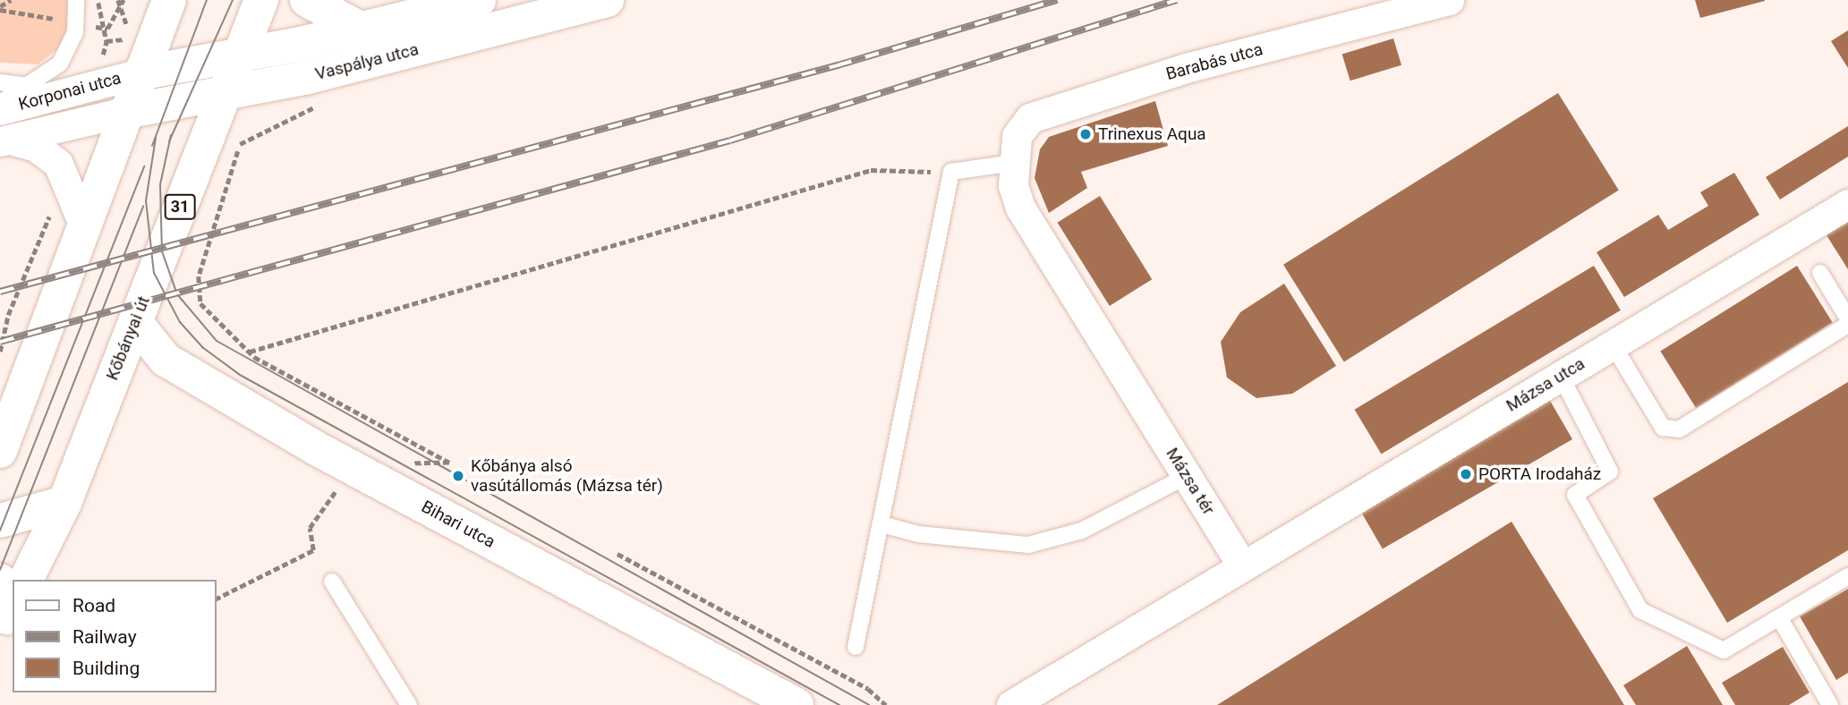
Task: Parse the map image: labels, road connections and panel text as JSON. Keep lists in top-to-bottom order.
{
  "streets": {
    "main road": [
      "Vaspálya utca",
      "31",
      "Kőbányai út",
      "Bihari utca"
    ],
    "street": [
      "Barabás utca",
      "Korponai utca",
      "Mázsa utca",
      "Mázsa tér"
    ]
  },
  "crossings": [
    ["Vaspálya utca", "Korponai utca"],
    ["Vaspálya utca", "31"],
    ["Vaspálya utca", "Kőbányai út"],
    ["Barabás utca", "Mázsa tér"],
    ["31", "Kőbányai út"],
    ["Kőbányai út", "Bihari utca"],
    ["Mázsa utca", "Mázsa tér"]
  ],
  "places": ["Trinexus Aqua", "PORTA Irodaház", "Kőbánya alsó vasútállomás (Mázsa tér)"],
  "legend": ["Road", "Railway", "Building"]
}
